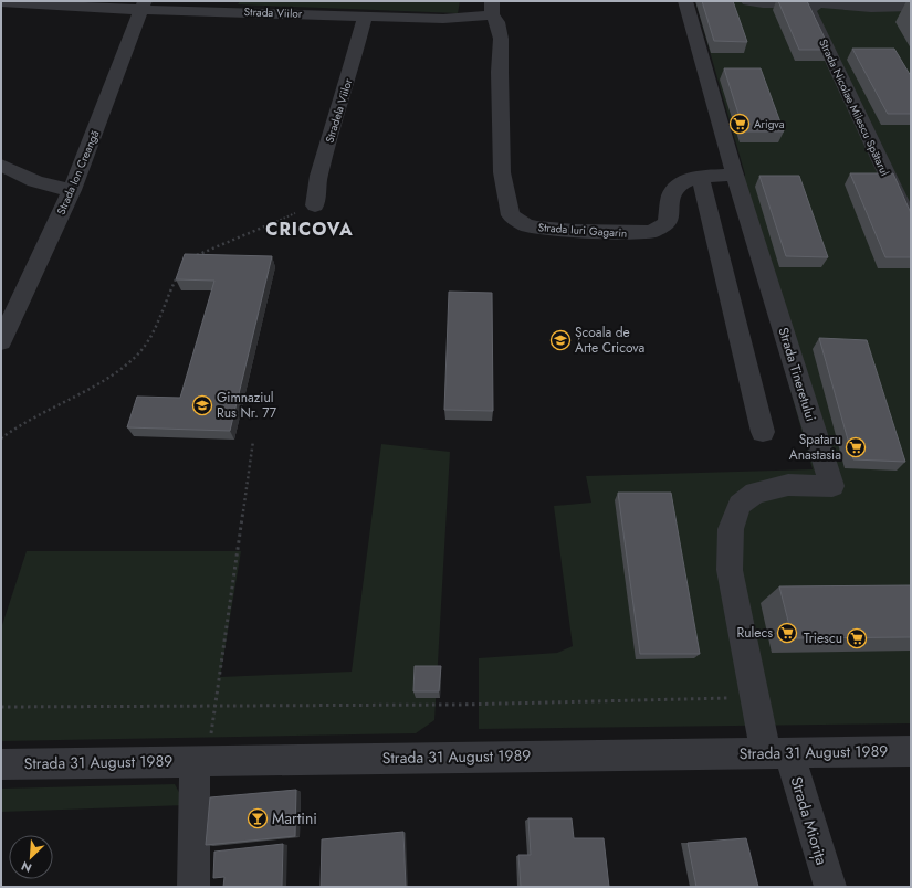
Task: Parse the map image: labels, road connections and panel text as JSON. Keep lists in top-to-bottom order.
{
  "streets": {
    "street": [
      "Strada Viilor",
      "Strada Nicolae Milescu Spătarul",
      "Stradela Viilor",
      "Strada Ion Creangă",
      "Strada Iuri Gagarin",
      "Strada Tineretului",
      "Strada 31 August 1989",
      "Strada Miorița"
    ]
  },
  "crossings": [
    ["Strada Viilor", "Stradela Viilor"],
    ["Strada Viilor", "Strada Ion Creangă"],
    ["Strada Viilor", "Strada Iuri Gagarin"],
    ["Strada Iuri Gagarin", "Strada Tineretului"],
    ["Strada Tineretului", "Strada 31 August 1989"],
    ["Strada Tineretului", "Strada Miorița"],
    ["Strada 31 August 1989", "Strada Miorița"]
  ],
  "districts": ["CRICOVA"],
  "places": {
    "supermarket": [
      "Arigva",
      "Spataru Anastasia",
      "Rulecs",
      "Triescu"
    ],
    "school or university": ["Școala de Arte Cricova", "Gimnaziul Rus Nr. 77"],
    "bar": ["Martini"]
  },
  "north": "bottom left"
}
